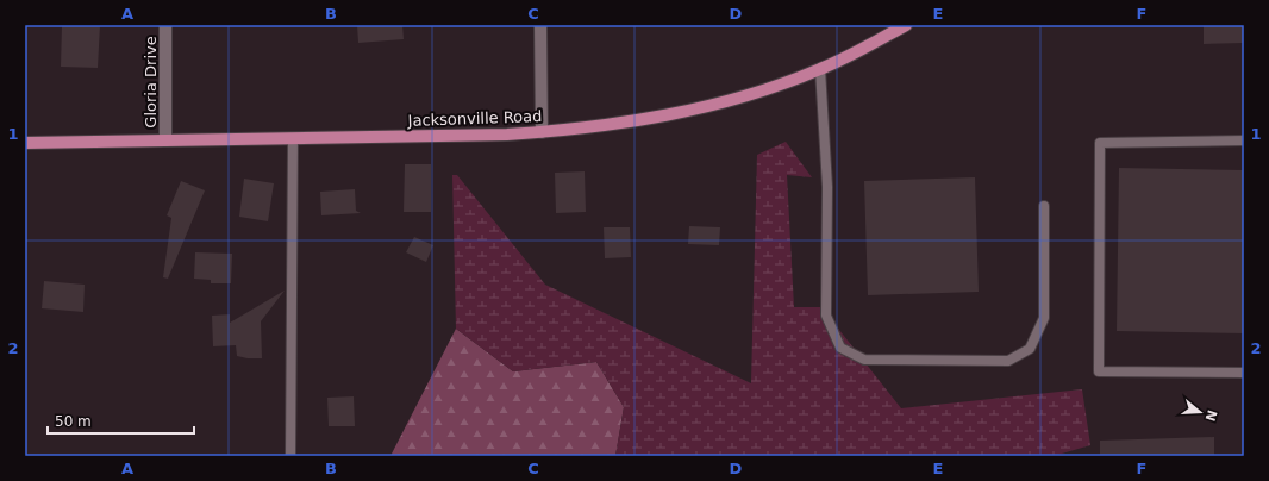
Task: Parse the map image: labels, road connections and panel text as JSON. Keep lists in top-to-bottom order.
{
  "streets": {
    "main road": ["Jacksonville Road"],
    "street": ["Gloria Drive"]
  },
  "crossings": [
    ["Gloria Drive", "Jacksonville Road"]
  ],
  "scale_bar": "50 m",
  "north": "right",
  "grid": {
    "columns": [
      "A",
      "B",
      "C",
      "D",
      "E",
      "F"
    ],
    "rows": ["1", "2"]
  }
}
